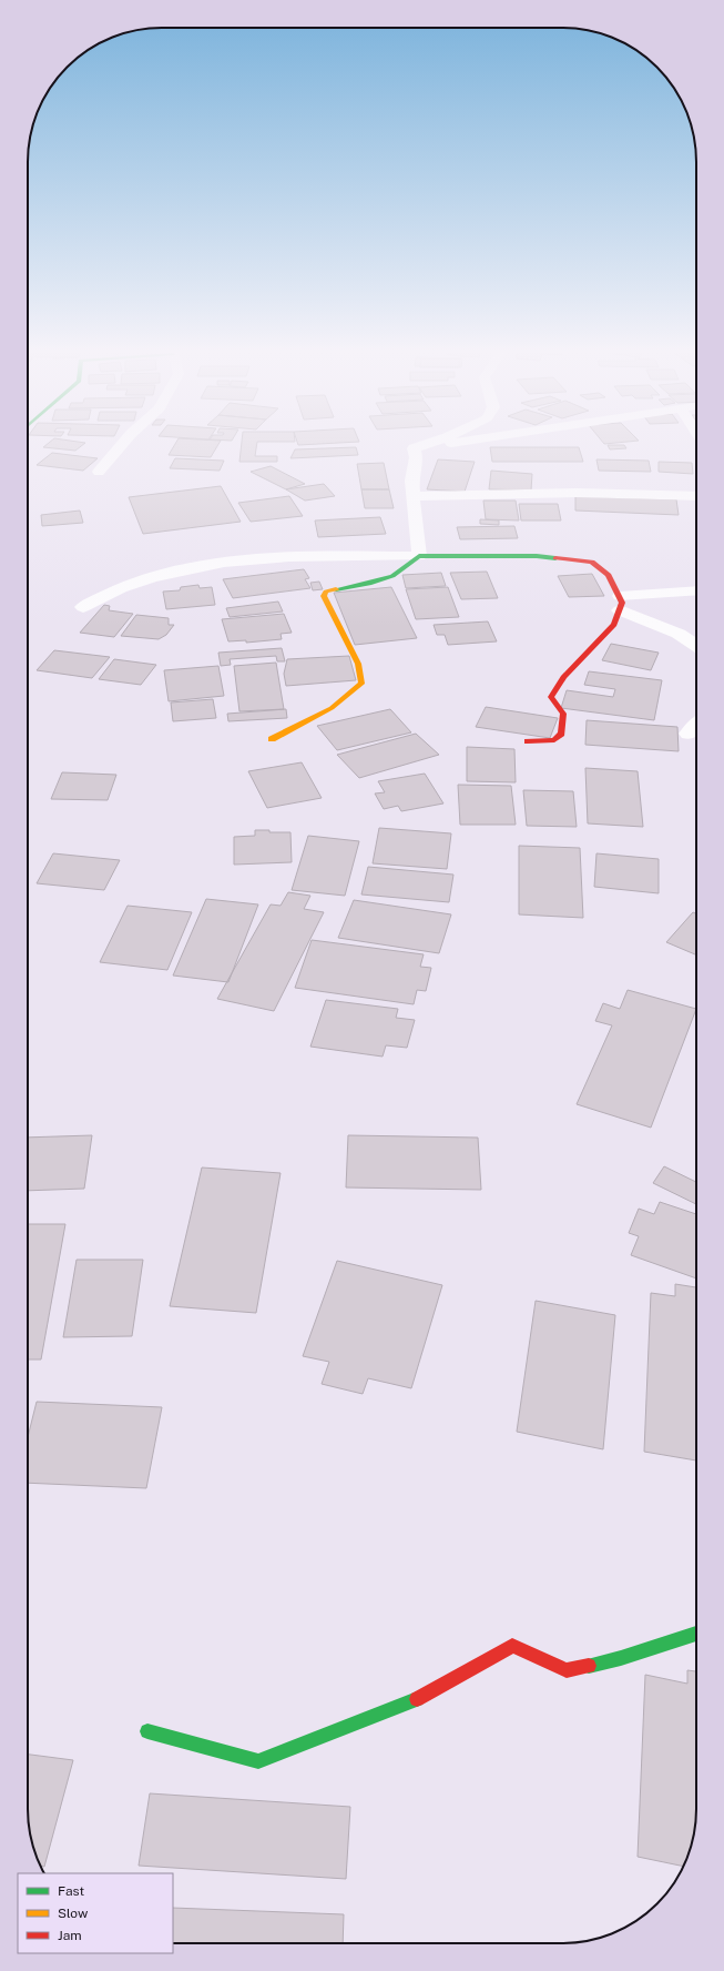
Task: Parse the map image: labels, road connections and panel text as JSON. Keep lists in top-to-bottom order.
{
  "legend": ["Fast", "Slow", "Jam"]
}
